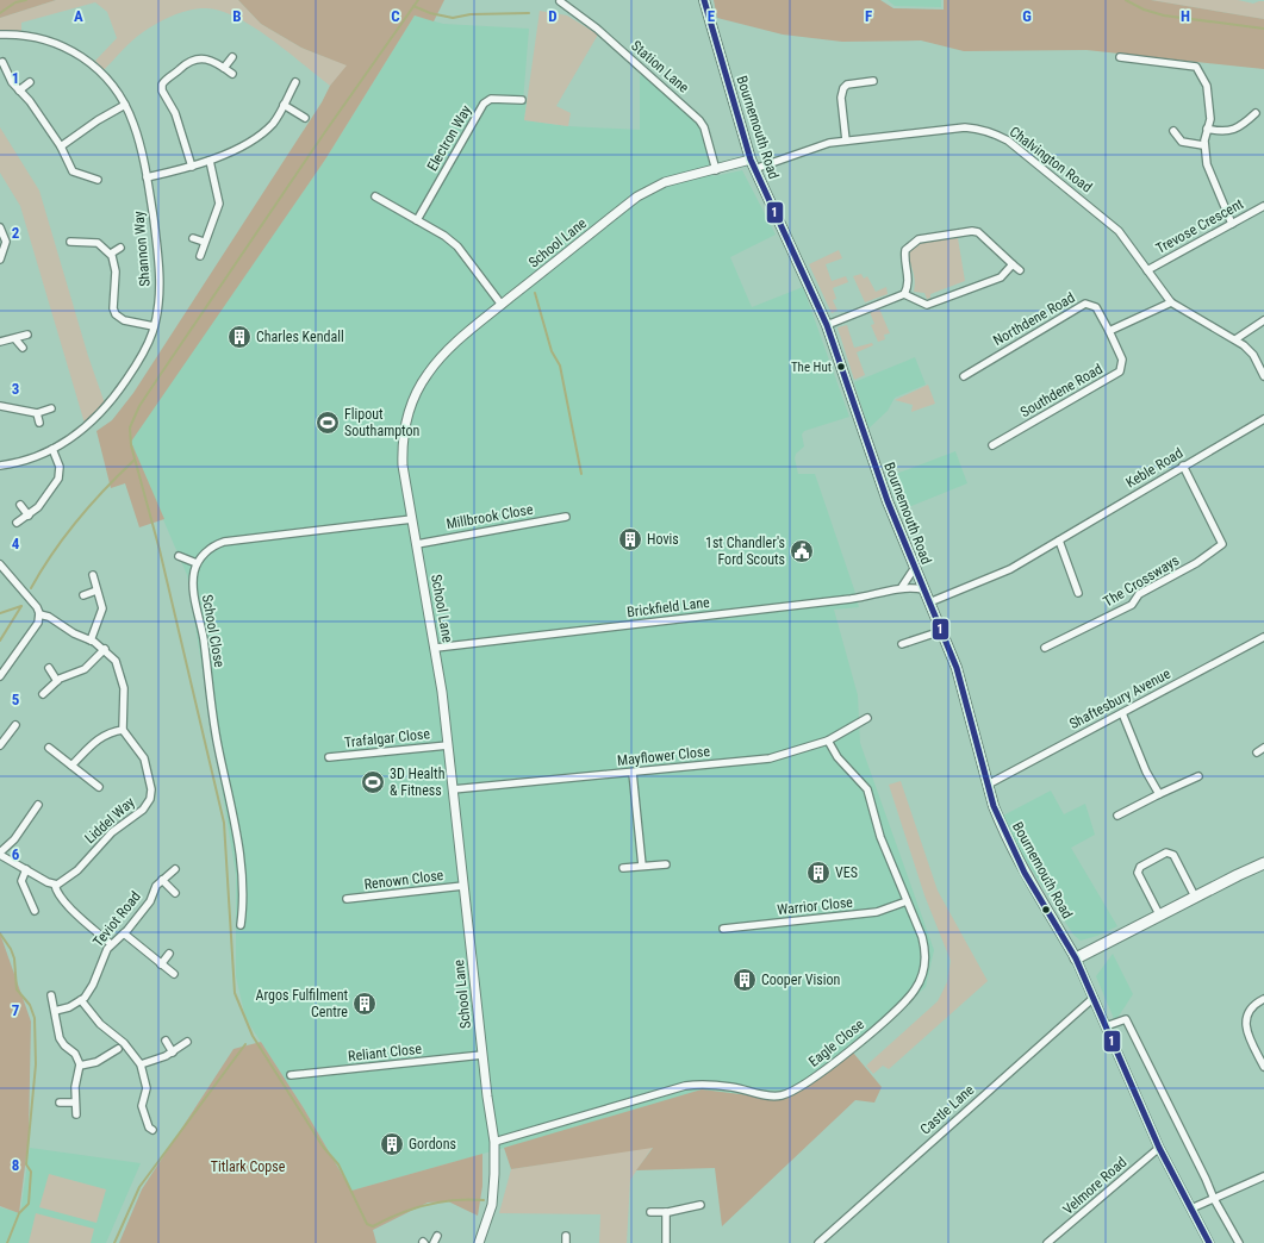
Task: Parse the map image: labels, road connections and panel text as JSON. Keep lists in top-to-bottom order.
{
  "streets": {
    "main road": ["Bournemouth Road"],
    "street": [
      "Station Lane",
      "Electron Way",
      "Chalvington Road",
      "Trevose Crescent",
      "School Lane",
      "Shannon Way",
      "Northdene Road",
      "Southdene Road",
      "Keble Road",
      "Millbrook Close",
      "The Crossways",
      "Brickfield Lane",
      "School Close",
      "Shaftesbury Avenue",
      "Trafalgar Close",
      "Mayflower Close",
      "Liddel Way",
      "Renown Close",
      "Warrior Close",
      "Teviot Road",
      "Eagle Close",
      "Reliant Close",
      "Castle Lane",
      "Velmore Road"
    ]
  },
  "crossings": [
    ["Station Lane", "School Lane"],
    ["Bournemouth Road", "Chalvington Road"],
    ["Bournemouth Road", "School Lane"],
    ["Bournemouth Road", "Keble Road"],
    ["Bournemouth Road", "Brickfield Lane"],
    ["Bournemouth Road", "Shaftesbury Avenue"],
    ["Bournemouth Road", "Castle Lane"],
    ["Bournemouth Road", "Velmore Road"],
    ["Chalvington Road", "Trevose Crescent"],
    ["School Lane", "Millbrook Close"],
    ["School Lane", "Brickfield Lane"],
    ["School Lane", "Trafalgar Close"],
    ["School Lane", "Mayflower Close"],
    ["School Lane", "Renown Close"],
    ["School Lane", "Eagle Close"],
    ["School Lane", "Reliant Close"],
    ["Northdene Road", "Southdene Road"],
    ["Keble Road", "The Crossways"],
    ["Mayflower Close", "Eagle Close"],
    ["Warrior Close", "Eagle Close"]
  ],
  "parks": ["Titlark Copse"],
  "places": {
    "building": [
      "Charles Kendall",
      "Hovis",
      "VES",
      "Cooper Vision",
      "Argos Fulfilment Centre",
      "Gordons"
    ],
    "other": ["The Hut"],
    "sports": ["Flipout Southampton", "3D Health & Fitness"],
    "public building": ["1st Chandler's Ford Scouts"]
  },
  "lines": ["transit line 1"],
  "grid": {
    "columns": [
      "A",
      "B",
      "C",
      "D",
      "E",
      "F",
      "G",
      "H"
    ],
    "rows": [
      "1",
      "2",
      "3",
      "4",
      "5",
      "6",
      "7",
      "8"
    ]
  }
}
